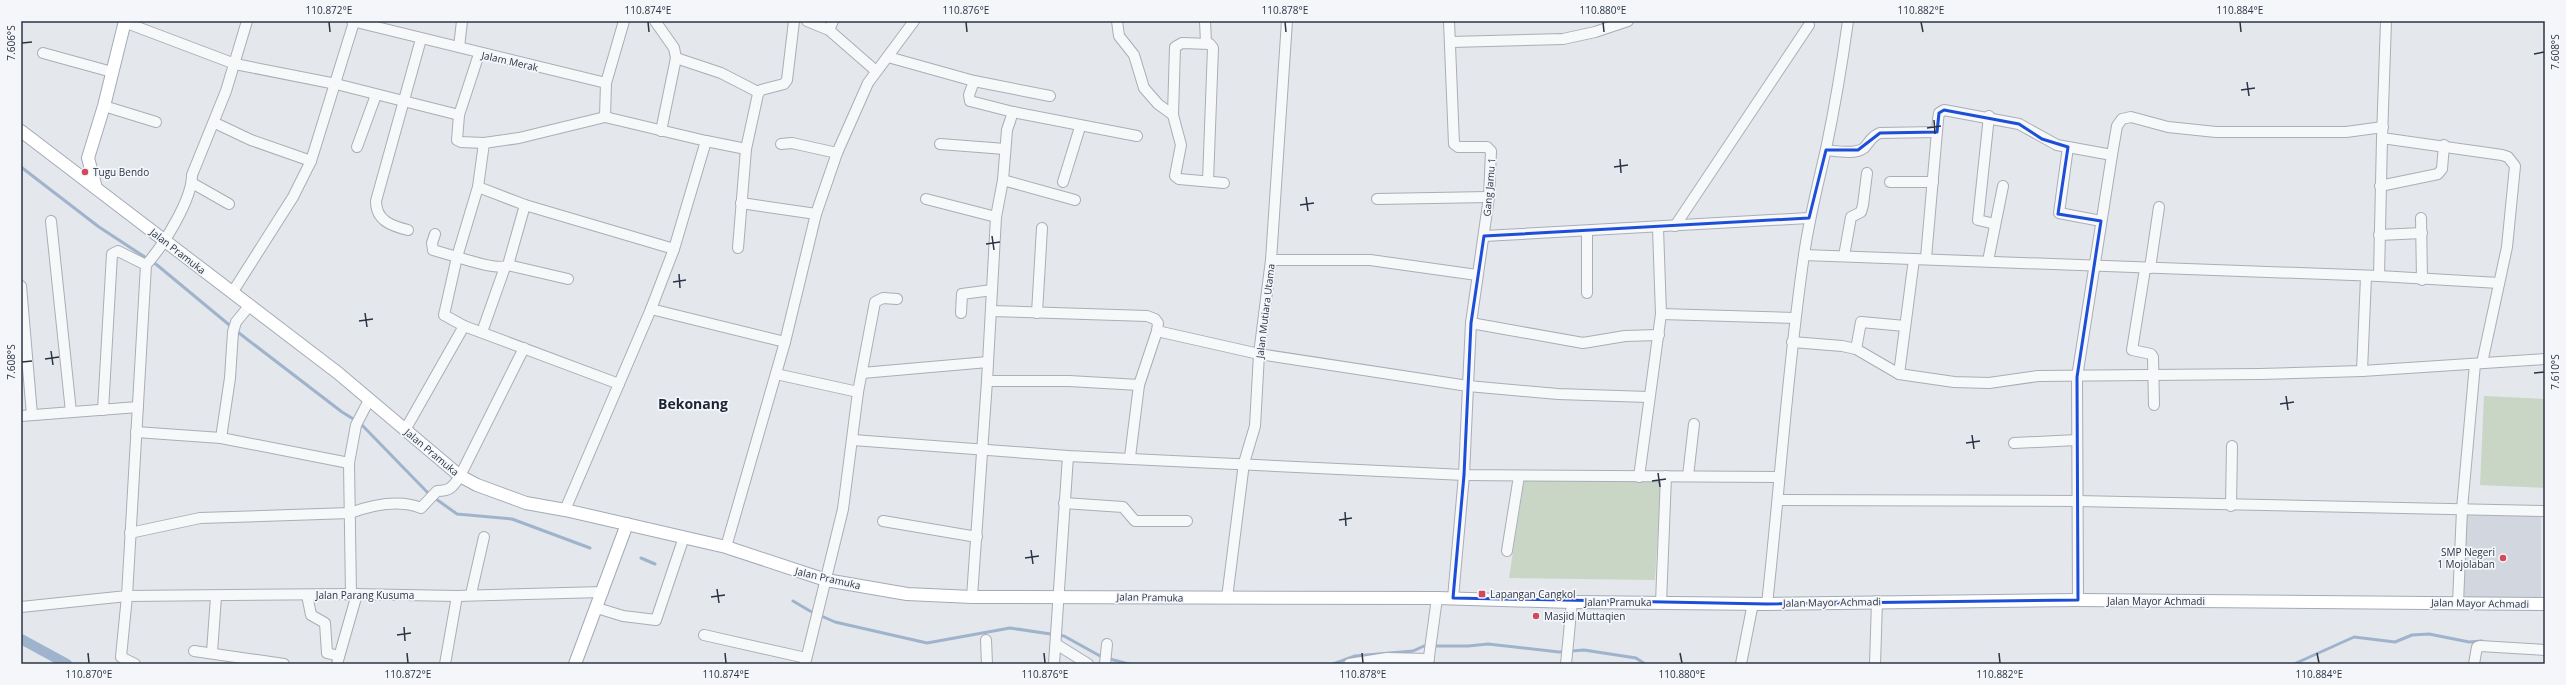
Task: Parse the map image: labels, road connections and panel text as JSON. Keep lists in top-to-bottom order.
{
  "streets": {
    "main road": ["Jalan Pramuka", "Jalan Mayor Achmadi"],
    "street": [
      "Jalam Merak",
      "Gang Jamu 1",
      "Jalan Mutiara Utama",
      "Jalan Parang Kusuma"
    ]
  },
  "crossings": [
    ["Gang Jamu 1", "Jalan Pramuka"],
    ["Jalan Pramuka", "Jalan Mutiara Utama"],
    ["Jalan Pramuka", "Jalan Mayor Achmadi"]
  ],
  "districts": ["Bekonang"],
  "places": {
    "other": ["Tugu Bendo", "SMP Negeri 1 Mojolaban", "Masjid Muttaqien"],
    "transit": ["Lapangan Cangkol"]
  },
  "coordinates": [
    "110.872°E",
    "110.874°E",
    "110.876°E",
    "110.878°E",
    "110.880°E",
    "110.882°E",
    "110.884°E",
    "7.606°S",
    "7.608°S",
    "7.610°S",
    "110.870°E"
  ]
}
